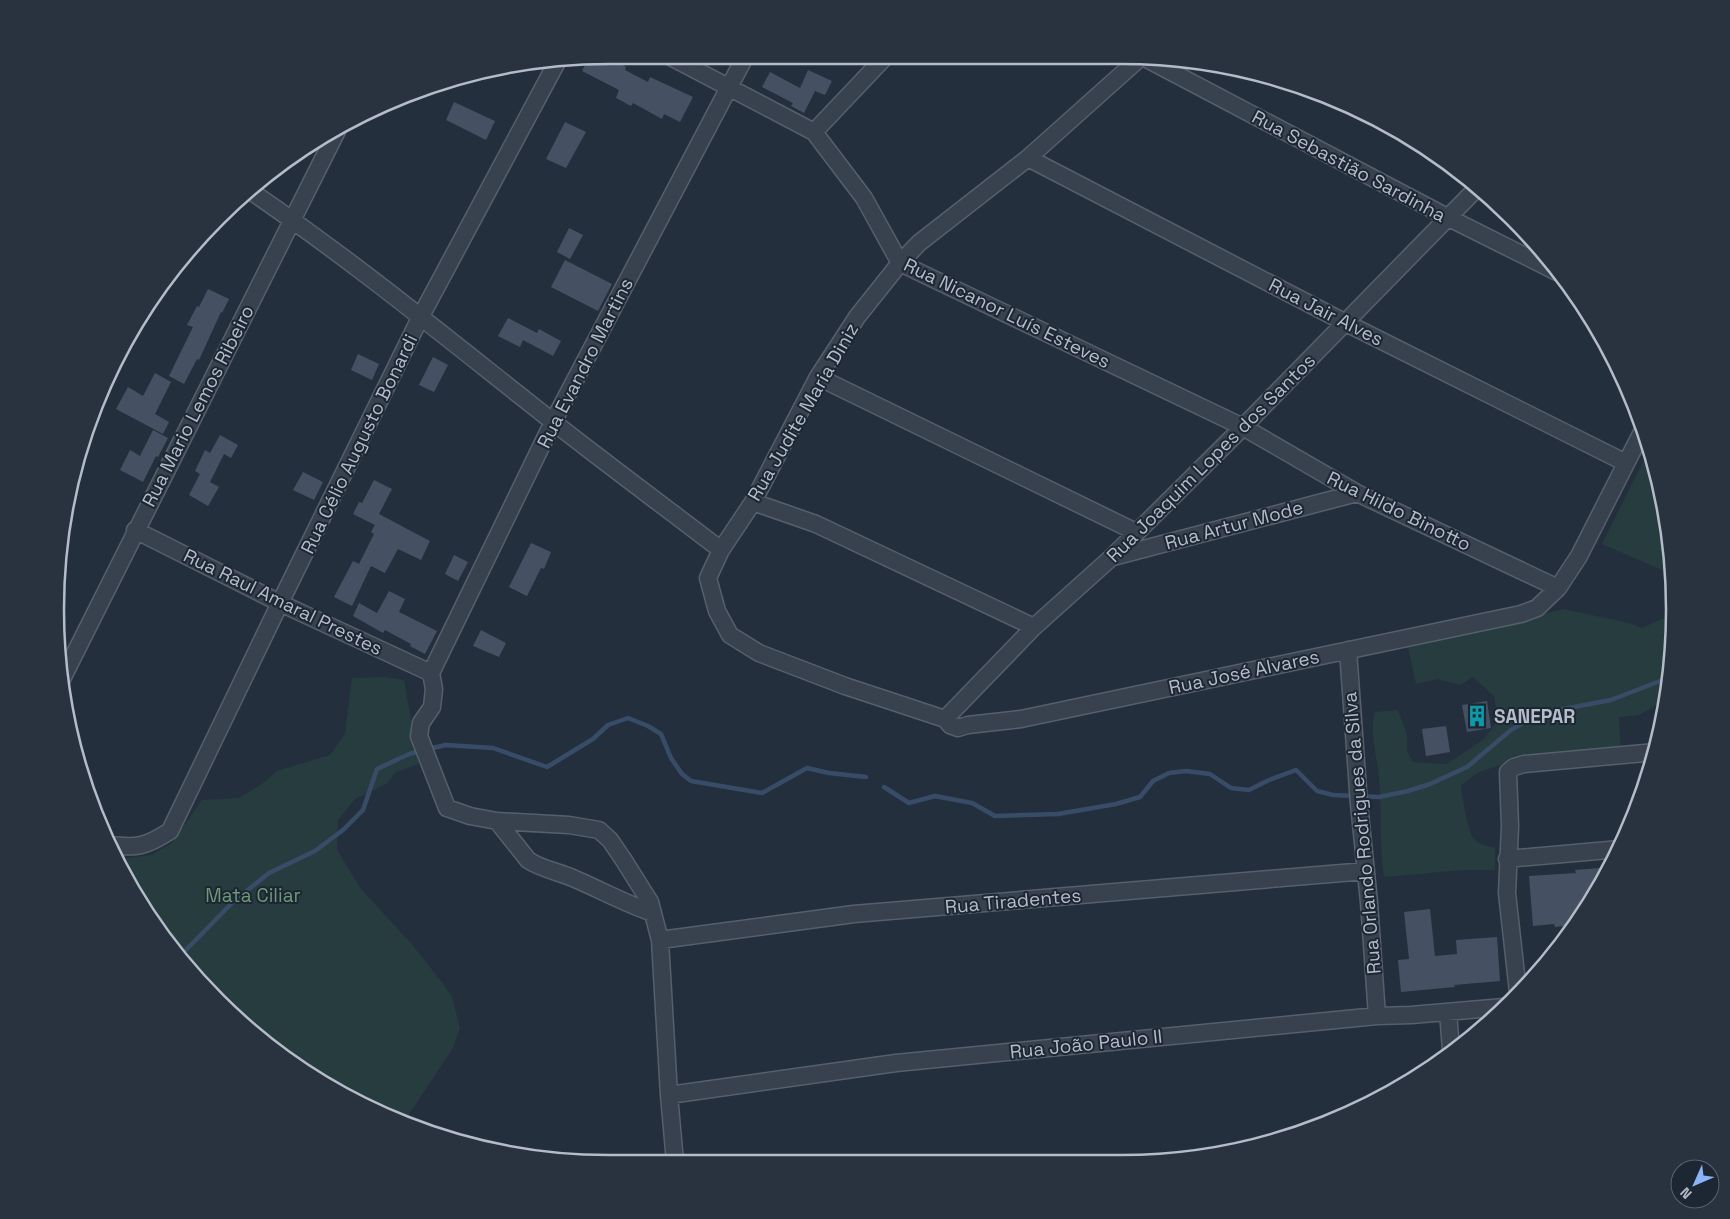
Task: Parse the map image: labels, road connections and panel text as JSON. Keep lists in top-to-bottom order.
{
  "streets": {
    "street": [
      "Rua Sebastião Sardinha",
      "Rua Jair Alves",
      "Rua Nicanor Luís Esteves",
      "Rua Evandro Martins",
      "Rua Mario Lemos Ribeiro",
      "Rua Judite Maria Diniz",
      "Rua Célio Augusto Bonardi",
      "Rua Joaquim Lopes dos Santos",
      "Rua Hildo Binotto",
      "Rua Artur Mode",
      "Rua Raul Amaral Prestes",
      "Rua José Alvares",
      "Rua Orlando Rodrigues da Silva",
      "Rua Tiradentes",
      "Rua João Paulo II"
    ]
  },
  "crossings": [
    ["Rua Sebastião Sardinha", "Rua Joaquim Lopes dos Santos"],
    ["Rua Jair Alves", "Rua Judite Maria Diniz"],
    ["Rua Jair Alves", "Rua Joaquim Lopes dos Santos"],
    ["Rua Nicanor Luís Esteves", "Rua Evandro Martins"],
    ["Rua Nicanor Luís Esteves", "Rua Judite Maria Diniz"],
    ["Rua Nicanor Luís Esteves", "Rua Joaquim Lopes dos Santos"],
    ["Rua Nicanor Luís Esteves", "Rua Hildo Binotto"],
    ["Rua Evandro Martins", "Rua Raul Amaral Prestes"],
    ["Rua Mario Lemos Ribeiro", "Rua Raul Amaral Prestes"],
    ["Rua Judite Maria Diniz", "Rua José Alvares"],
    ["Rua Célio Augusto Bonardi", "Rua Raul Amaral Prestes"],
    ["Rua Joaquim Lopes dos Santos", "Rua Hildo Binotto"],
    ["Rua Joaquim Lopes dos Santos", "Rua Artur Mode"],
    ["Rua Joaquim Lopes dos Santos", "Rua José Alvares"],
    ["Rua Hildo Binotto", "Rua Artur Mode"],
    ["Rua Hildo Binotto", "Rua José Alvares"],
    ["Rua José Alvares", "Rua Orlando Rodrigues da Silva"],
    ["Rua Orlando Rodrigues da Silva", "Rua Tiradentes"],
    ["Rua Orlando Rodrigues da Silva", "Rua João Paulo II"]
  ],
  "parks": ["Mata Ciliar"],
  "places": {
    "building": ["SANEPAR"]
  },
  "north": "bottom left"
}
